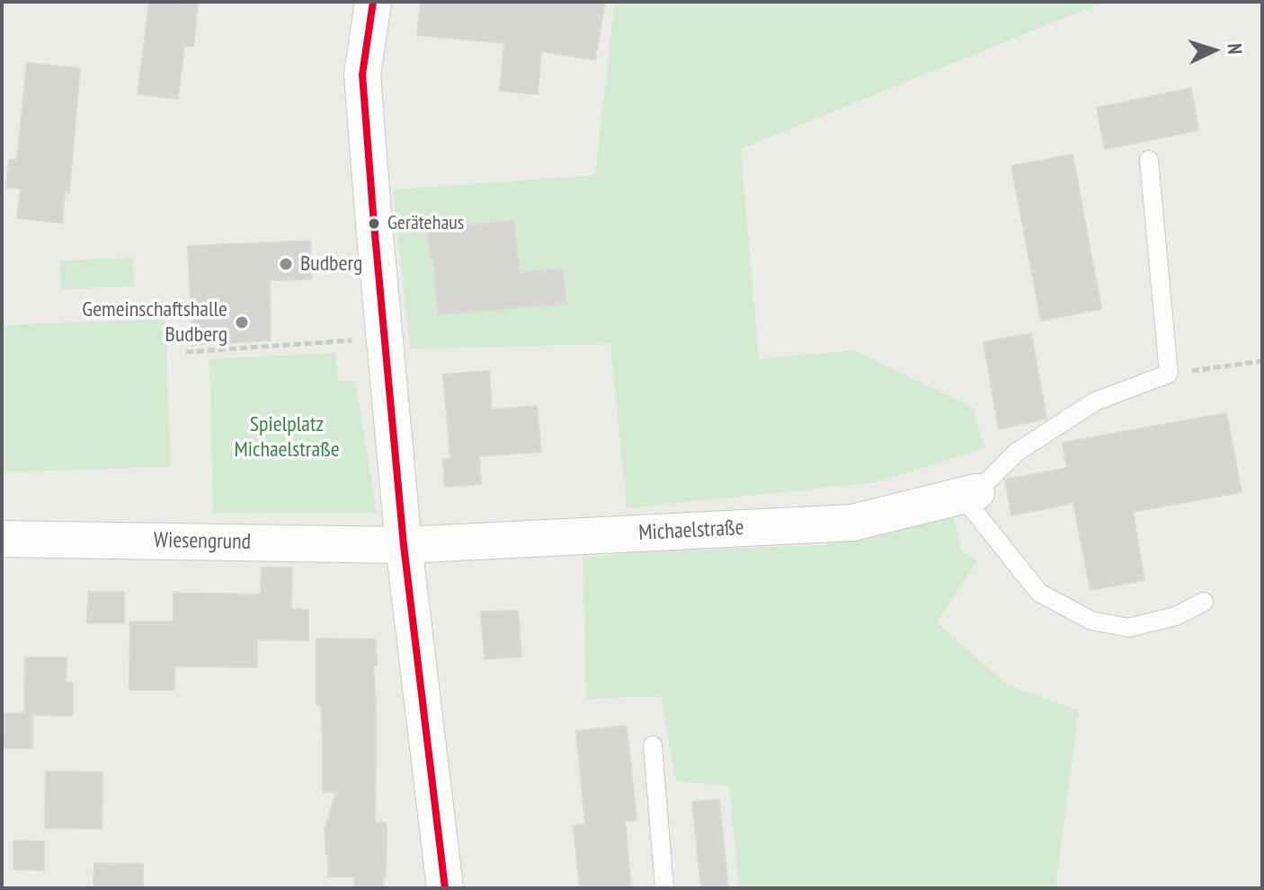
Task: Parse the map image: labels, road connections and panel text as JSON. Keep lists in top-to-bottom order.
{
  "streets": {
    "street": ["Michaelstraße", "Wiesengrund"]
  },
  "crossings": [
    ["Michaelstraße", "Wiesengrund"]
  ],
  "parks": ["Spielplatz Michaelstraße"],
  "places": ["Gerätehaus", "Budberg", "Gemeinschaftshalle Budberg"],
  "north": "right"
}
